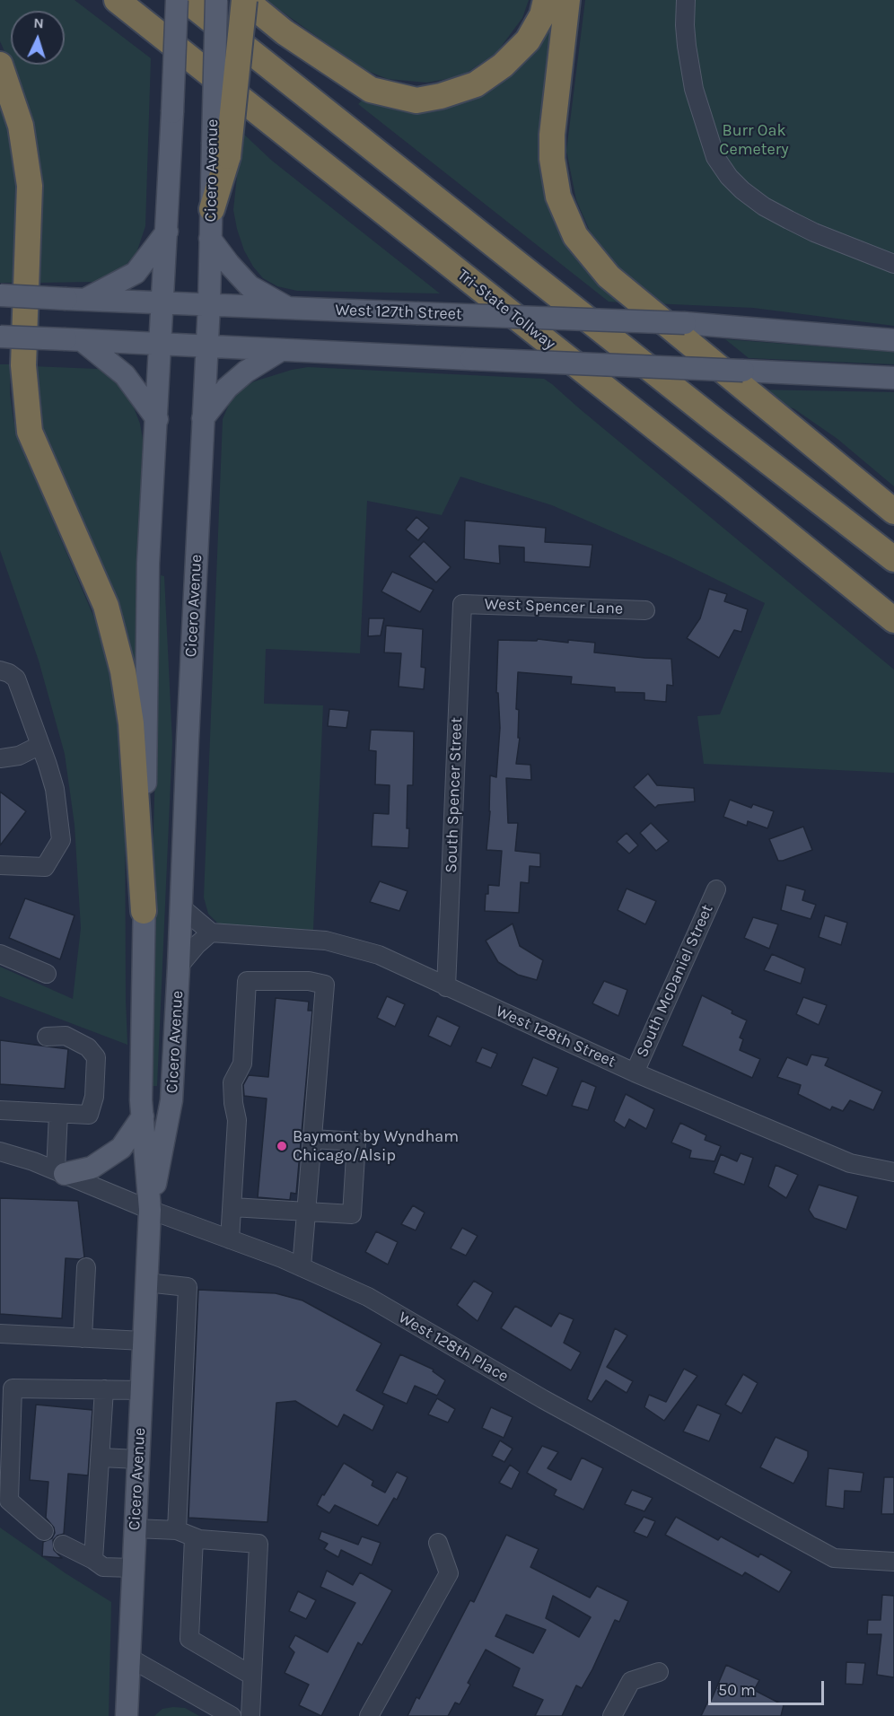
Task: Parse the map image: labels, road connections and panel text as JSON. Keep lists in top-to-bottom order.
{
  "streets": {
    "highway": ["Tri-State Tollway"],
    "main road": ["Cicero Avenue", "West 127th Street"],
    "street": [
      "West Spencer Lane",
      "South Spencer Street",
      "South McDaniel Street",
      "West 128th Street",
      "West 128th Place"
    ]
  },
  "crossings": [
    ["Cicero Avenue", "West 127th Street"],
    ["Cicero Avenue", "West 128th Place"],
    ["West Spencer Lane", "South Spencer Street"],
    ["South Spencer Street", "West 128th Street"],
    ["South McDaniel Street", "West 128th Street"]
  ],
  "parks": ["Burr Oak Cemetery"],
  "places": ["Baymont by Wyndham Chicago/Alsip"],
  "scale_bar": "50 m",
  "north": "top"
}
